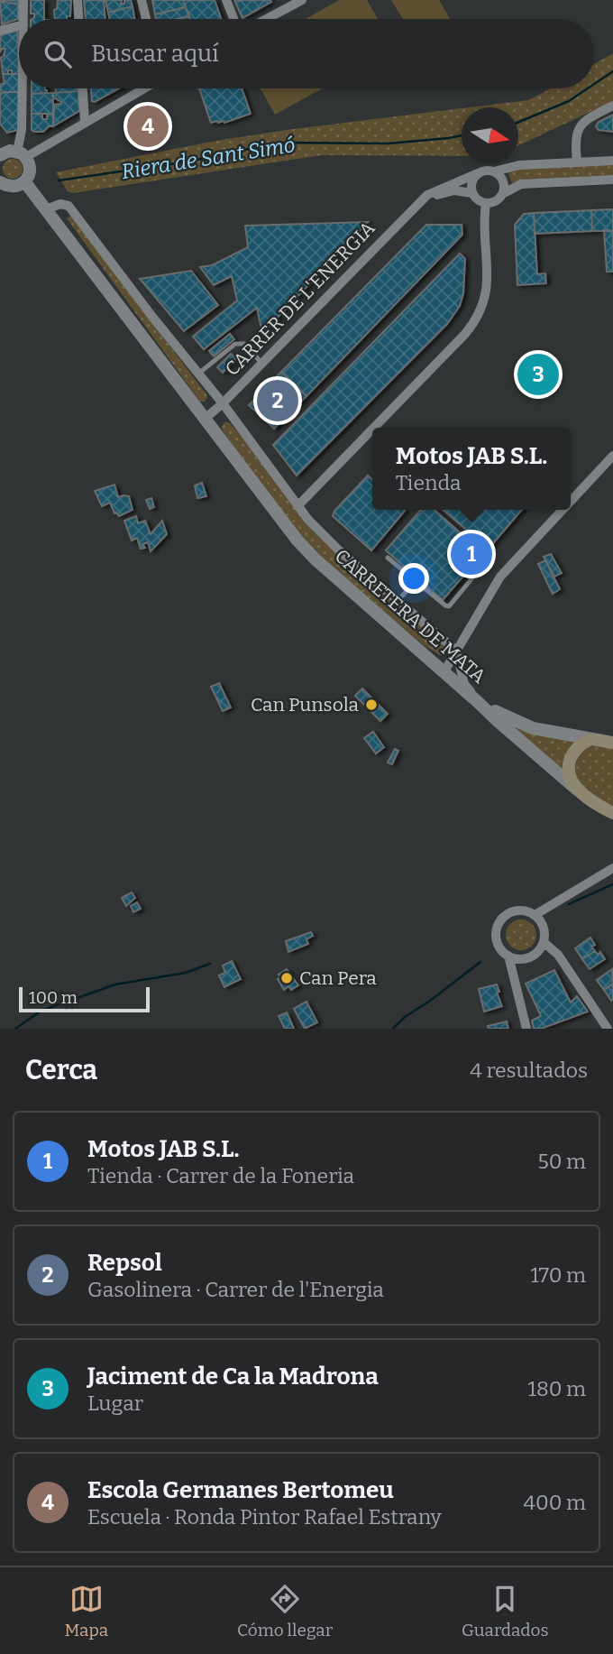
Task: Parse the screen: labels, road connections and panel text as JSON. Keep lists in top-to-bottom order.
{
  "streets": {
    "street": ["CARRER DE L'ENERGIA", "CARRETERA DE MATA"]
  },
  "crossings": [
    ["CARRER DE L'ENERGIA", "CARRETERA DE MATA"]
  ],
  "water": ["Riera de Sant Simó"],
  "places": ["Can Punsola", "Can Pera"],
  "scale_bar": "100 m",
  "north": "right",
  "page": {
    "search": "Buscar aquí",
    "pins": [
      "4",
      "3",
      "2",
      "1"
    ],
    "popup": ["Motos JAB S.L.", "Tienda"],
    "scale": "100 m",
    "heading": ["Cerca", "4 resultados"],
    "list": [
      {
        "mark": "1",
        "name": "Motos JAB S.L.",
        "note": "Tienda · Carrer de la Foneria",
        "value": "50 m"
      },
      {
        "mark": "2",
        "name": "Repsol",
        "note": "Gasolinera · Carrer de l'Energia",
        "value": "170 m"
      },
      {
        "mark": "3",
        "name": "Jaciment de Ca la Madrona",
        "note": "Lugar",
        "value": "180 m"
      },
      {
        "mark": "4",
        "name": "Escola Germanes Bertomeu",
        "note": "Escuela · Ronda Pintor Rafael Estrany",
        "value": "400 m"
      }
    ],
    "nav": ["Mapa", "Cómo llegar", "Guardados"]
  }
}
